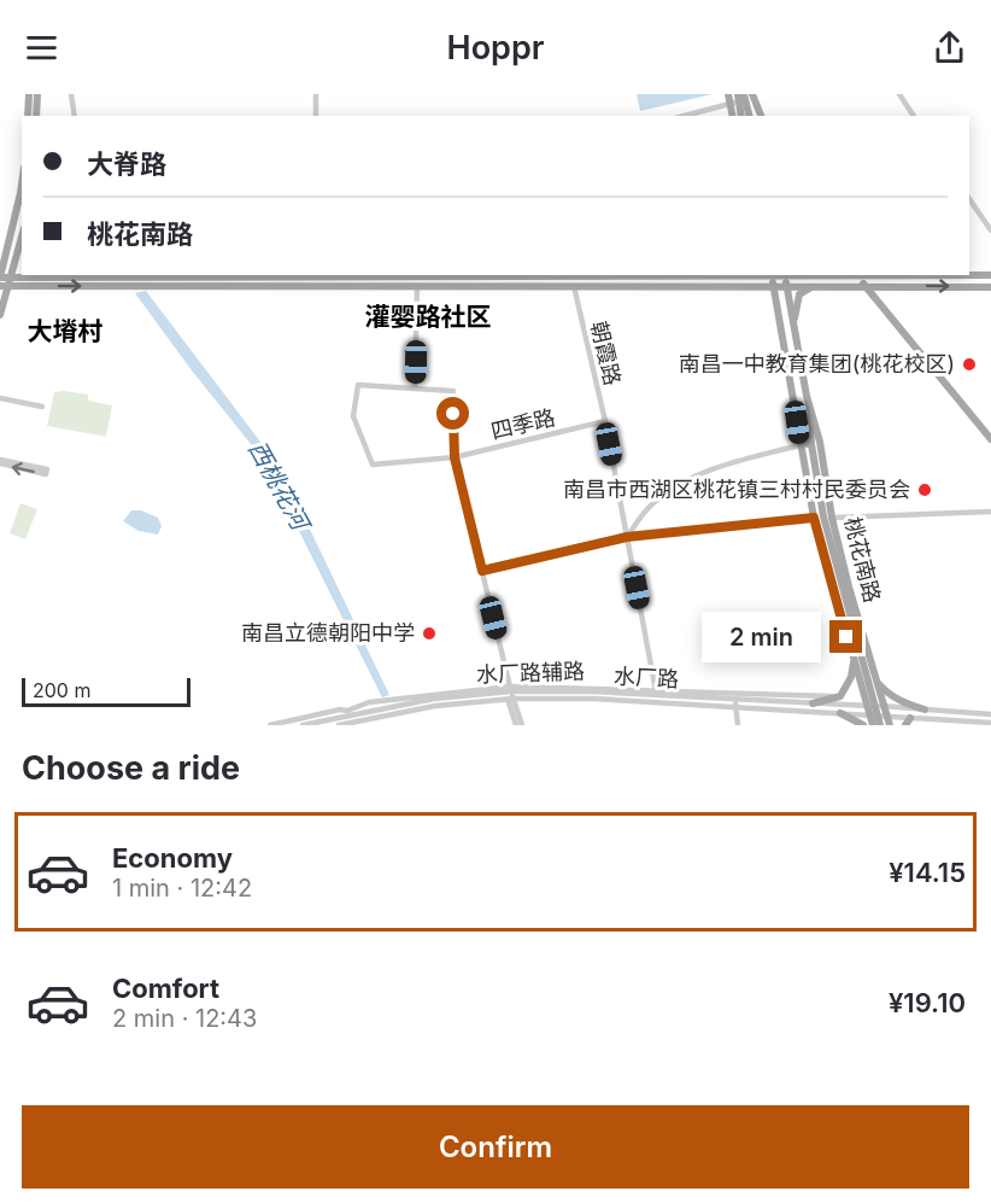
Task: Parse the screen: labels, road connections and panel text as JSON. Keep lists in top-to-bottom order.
{
  "streets": {
    "main road": ["桃花南路"],
    "street": [
      "朝霞路",
      "四季路",
      "水厂路辅路",
      "水厂路"
    ]
  },
  "crossings": [
    ["朝霞路", "四季路"],
    ["朝霞路", "水厂路"],
    ["桃花南路", "水厂路"],
    ["水厂路辅路", "水厂路"]
  ],
  "districts": ["灌婴路社区", "大塉村"],
  "water": ["西桃花河"],
  "places": ["南昌一中教育集团(桃花校区)", "南昌市西湖区桃花镇三村村民委员会", "南昌立德朝阳中学"],
  "scale_bar": "200 m",
  "page": {
    "header": "Hoppr",
    "banner": ["大脊路", "桃花南路"],
    "bubble": "2 min",
    "scale": "200 m",
    "heading": "Choose a ride",
    "list": [
      {
        "name": "Economy",
        "note": "1 min · 12:42",
        "value": "¥14.15"
      },
      {
        "name": "Comfort",
        "note": "2 min · 12:43",
        "value": "¥19.10"
      }
    ],
    "buttons": "Confirm"
  }
}
